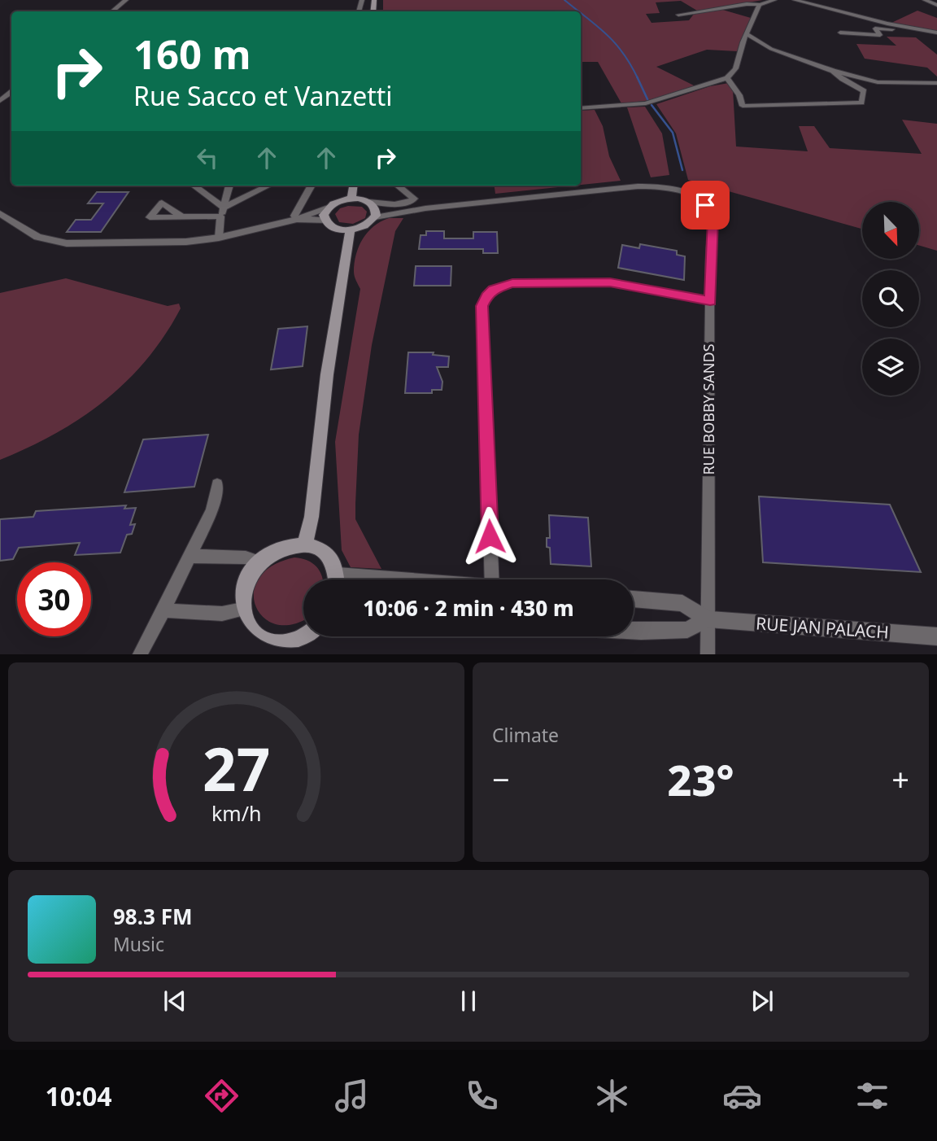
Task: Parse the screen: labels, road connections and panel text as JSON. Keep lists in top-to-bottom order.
{
  "streets": {
    "street": ["RUE BOBBY SANDS", "RUE JAN PALACH"]
  },
  "crossings": [
    ["RUE BOBBY SANDS", "RUE JAN PALACH"]
  ],
  "north": "bottom right",
  "page": {
    "turn": ["160 m", "Rue Sacco et Vanzetti"],
    "limit": "30",
    "trip": "10:06 · 2 min · 430 m",
    "tile": "Climate",
    "heat": ["−", "23°", "+"],
    "song": ["98.3 FM", "Music"],
    "tabs": "10:04",
    "gauge": ["27", "km/h"]
  }
}
